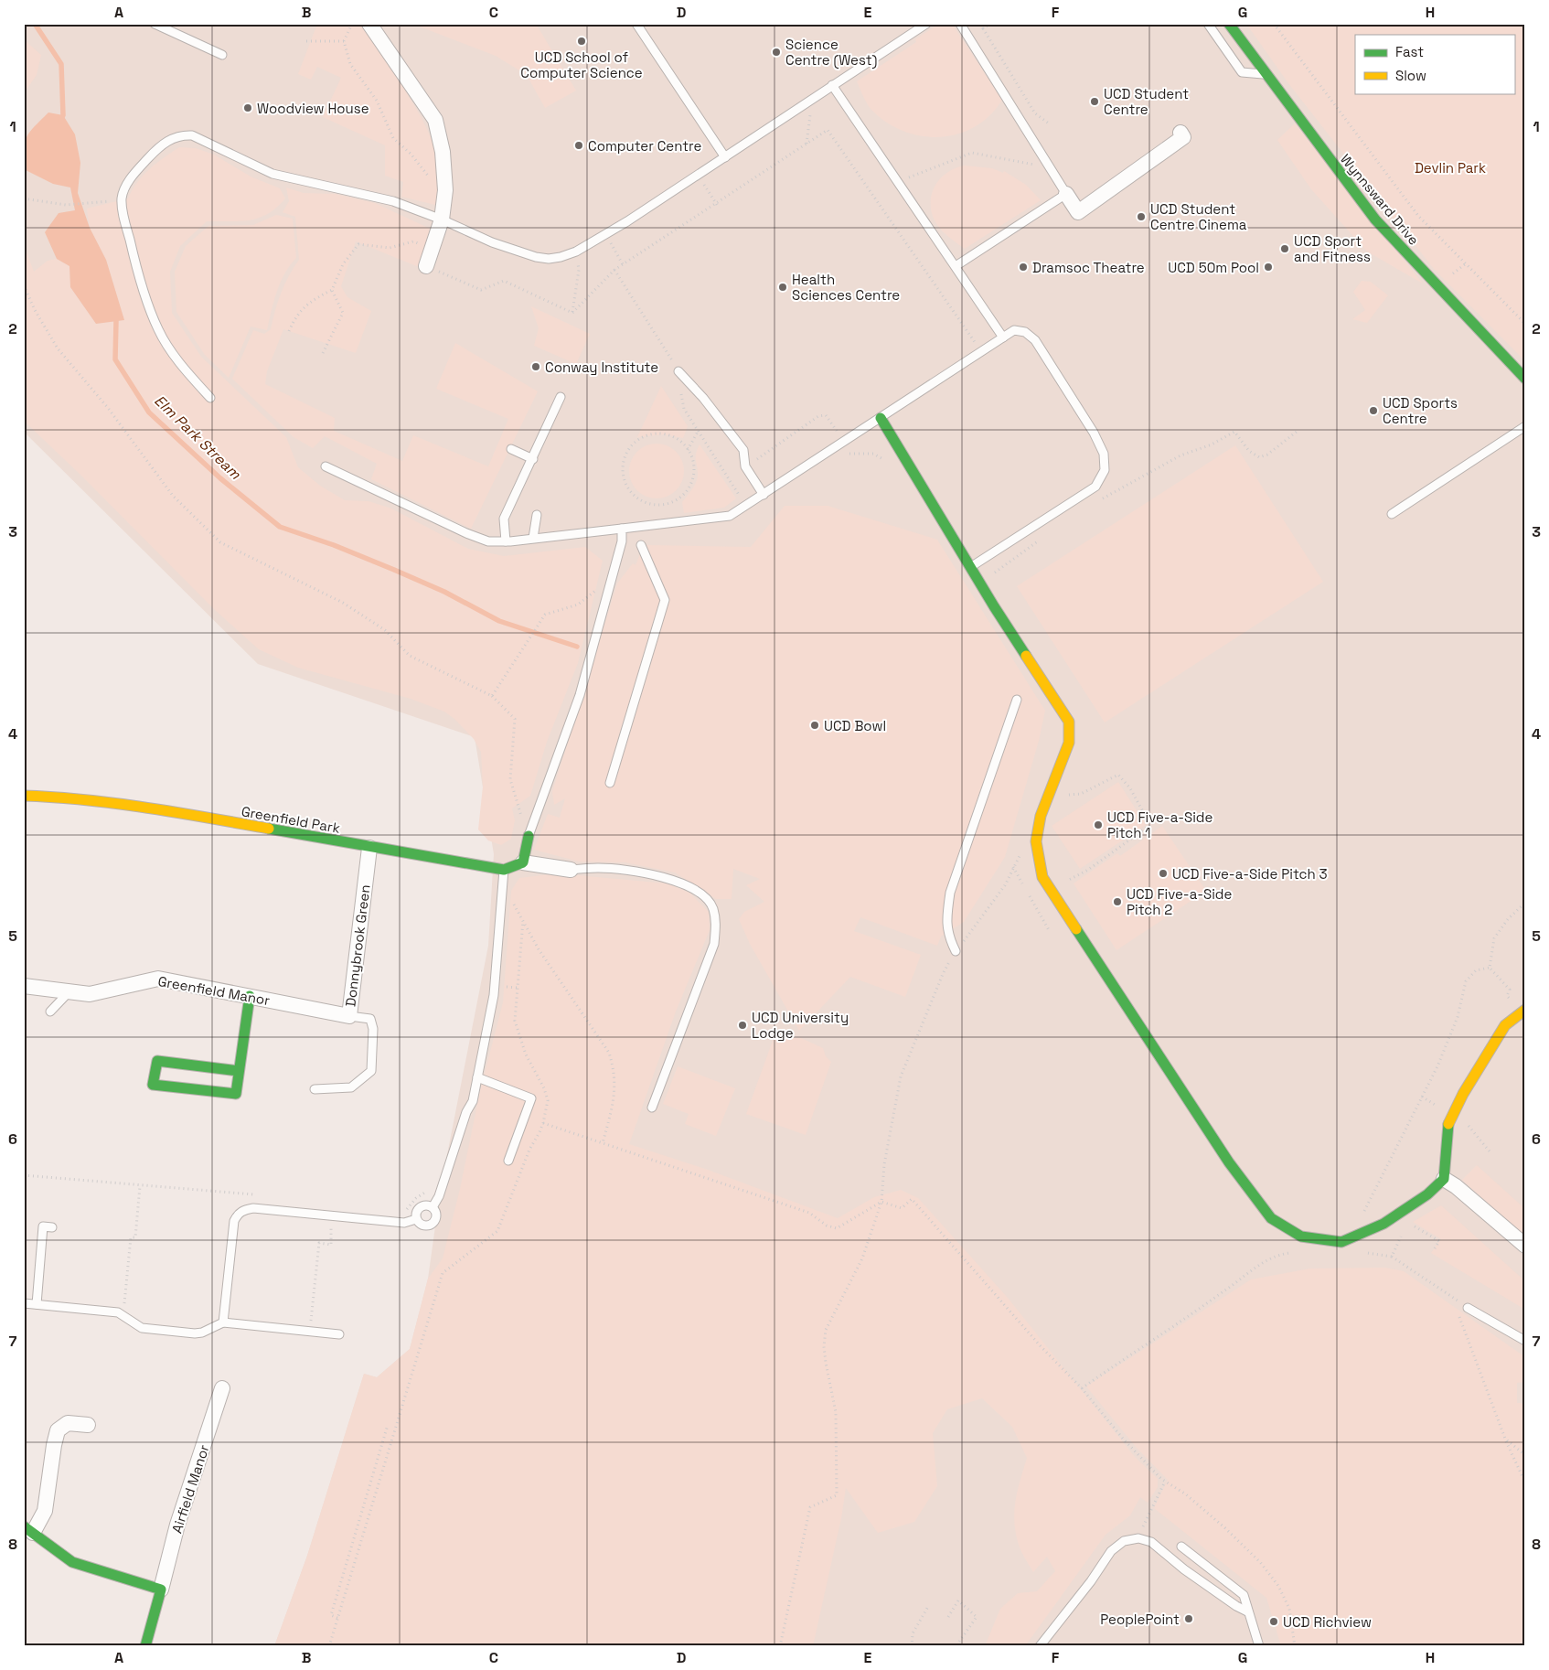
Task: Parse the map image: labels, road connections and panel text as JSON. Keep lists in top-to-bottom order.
{
  "streets": {
    "street": [
      "Wynnsward Drive",
      "Greenfield Park",
      "Donnybrook Green",
      "Greenfield Manor",
      "Airfield Manor"
    ]
  },
  "crossings": [
    ["Greenfield Park", "Donnybrook Green"],
    ["Donnybrook Green", "Greenfield Manor"]
  ],
  "water": ["Elm Park Stream"],
  "parks": ["Devlin Park"],
  "places": [
    "UCD School of Computer Science",
    "Science Centre (West)",
    "UCD Student Centre",
    "Woodview House",
    "Computer Centre",
    "UCD Student Centre Cinema",
    "UCD Sport and Fitness",
    "Dramsoc Theatre",
    "UCD 50m Pool",
    "Health Sciences Centre",
    "Conway Institute",
    "UCD Sports Centre",
    "UCD Bowl",
    "UCD Five-a-Side Pitch 1",
    "UCD Five-a-Side Pitch 3",
    "UCD Five-a-Side Pitch 2",
    "UCD University Lodge",
    "PeoplePoint",
    "UCD Richview"
  ],
  "legend": ["Fast", "Slow"],
  "grid": {
    "columns": [
      "A",
      "B",
      "C",
      "D",
      "E",
      "F",
      "G",
      "H"
    ],
    "rows": [
      "1",
      "2",
      "3",
      "4",
      "5",
      "6",
      "7",
      "8"
    ]
  }
}
